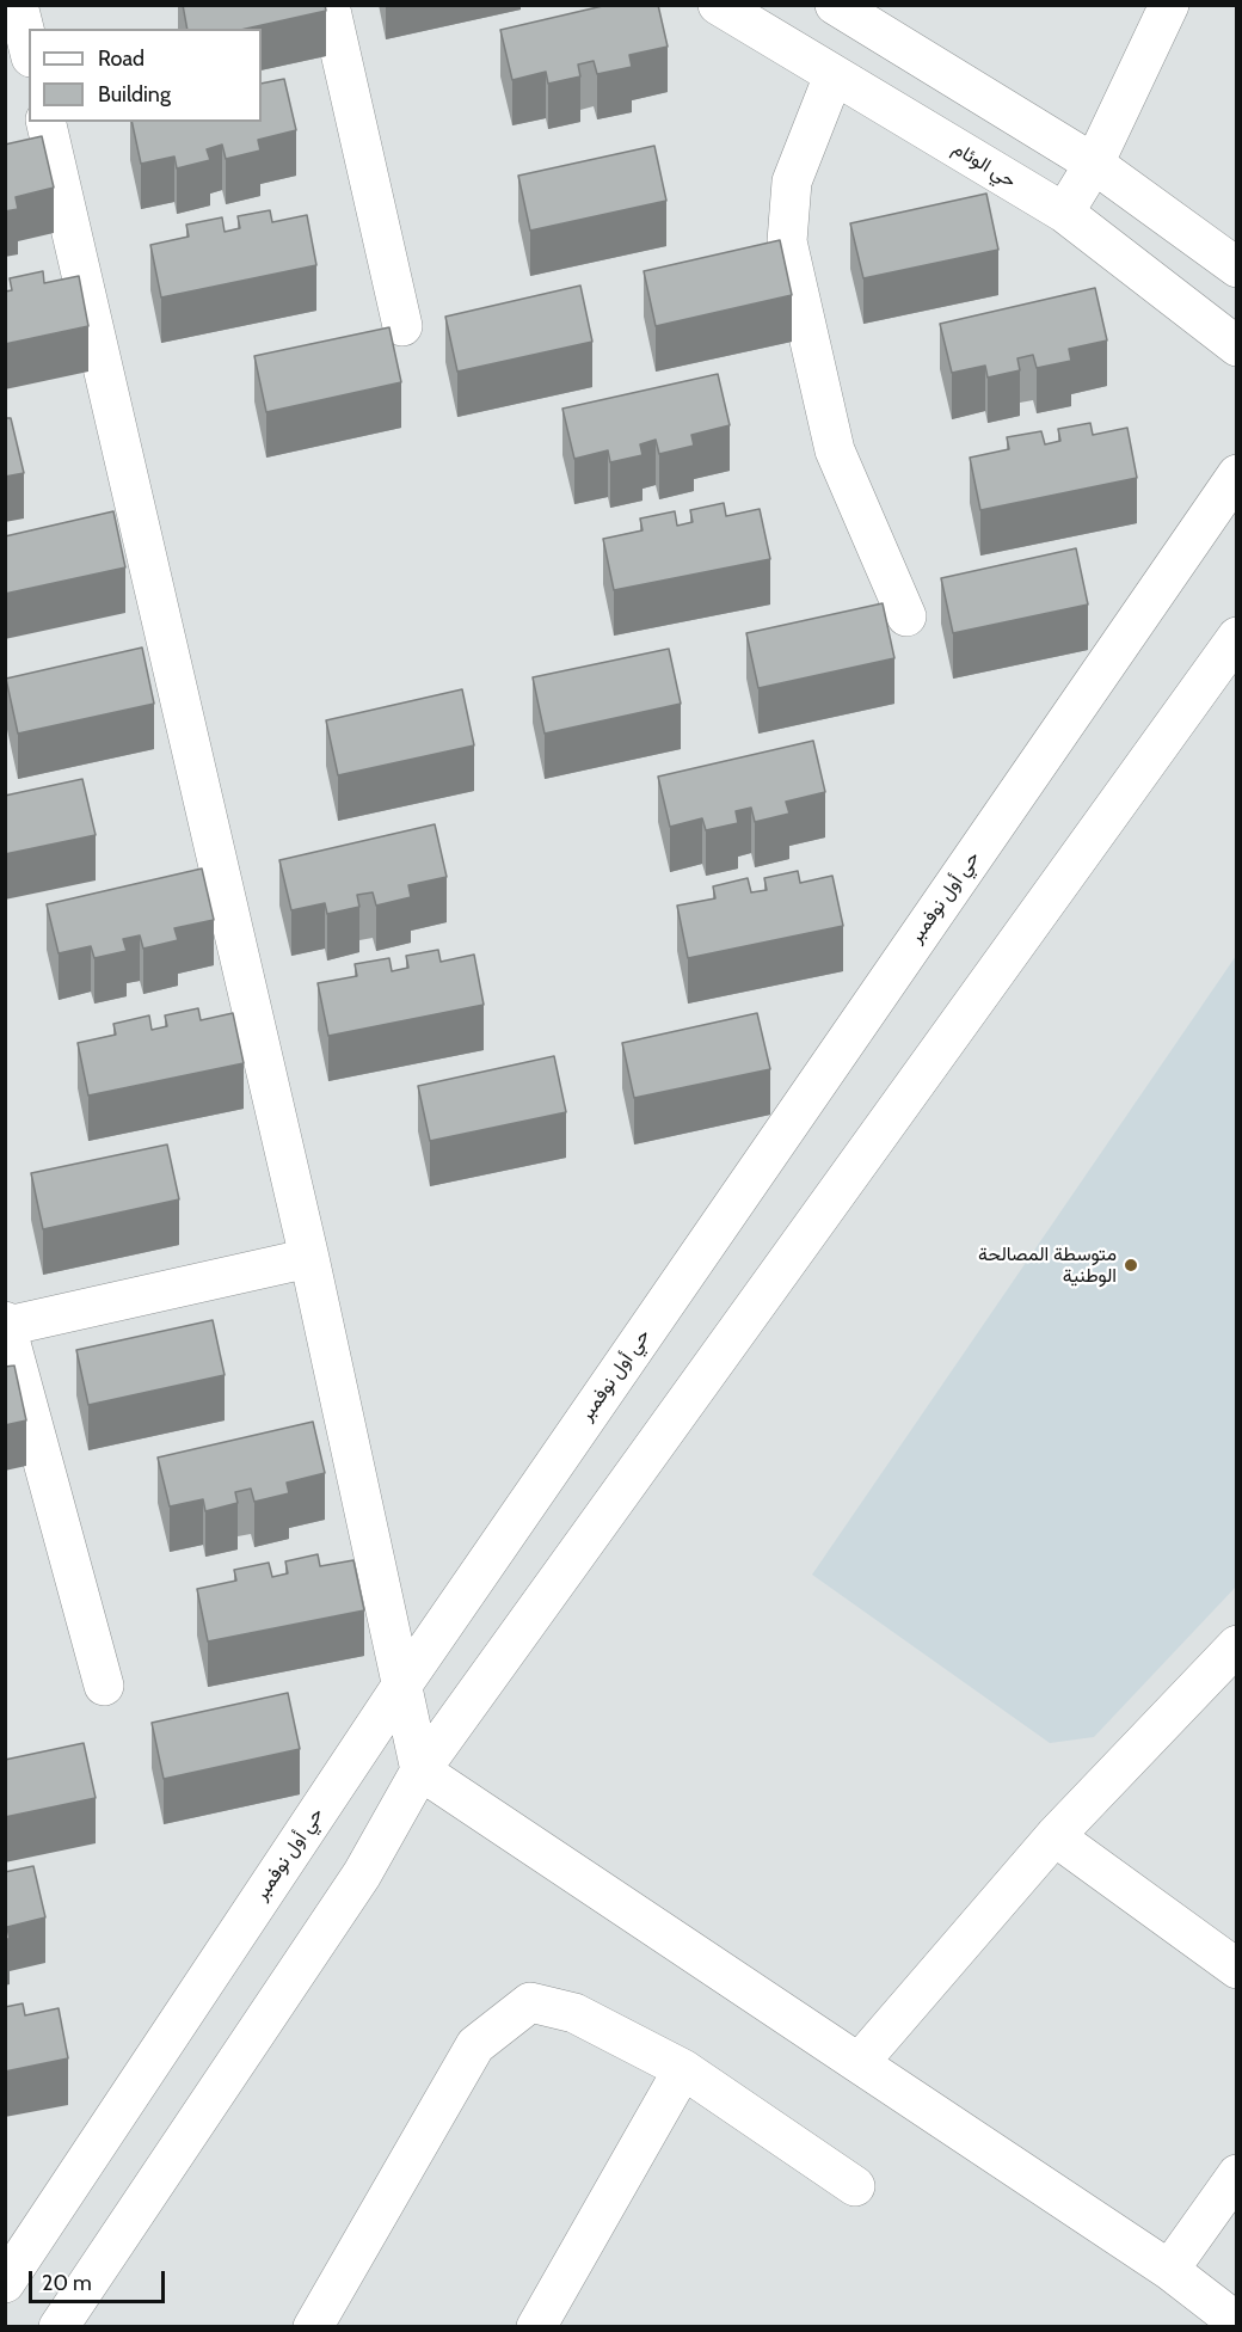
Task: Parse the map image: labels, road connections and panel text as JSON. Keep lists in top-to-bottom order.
{
  "streets": {
    "street": ["حي الوئام", "حي أول نوفمبر"]
  },
  "places": ["متوسطة المصالحة الوطنية"],
  "legend": ["Road", "Building"],
  "scale_bar": "20 m"
}
